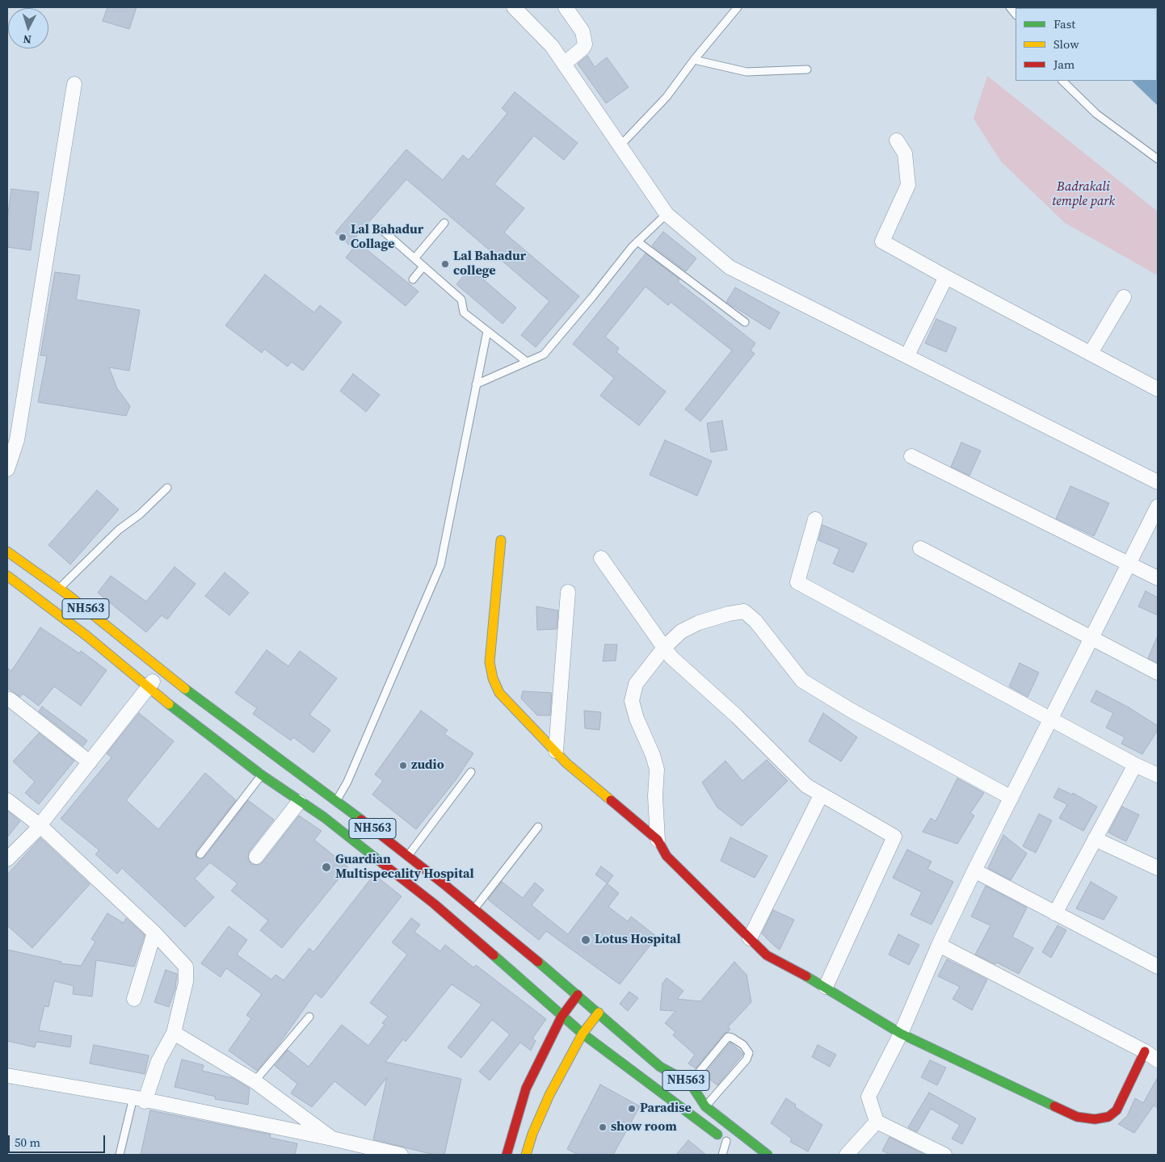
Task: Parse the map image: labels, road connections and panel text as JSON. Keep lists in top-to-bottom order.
{
  "streets": {
    "main road": ["NH563"]
  },
  "parks": ["Badrakali temple park"],
  "places": [
    "Lal Bahadur Collage",
    "Lal Bahadur college",
    "zudio",
    "Guardian Multispecality Hospital",
    "Lotus Hospital",
    "Paradise",
    "show room"
  ],
  "legend": ["Fast", "Slow", "Jam"],
  "scale_bar": "50 m",
  "north": "bottom"
}
